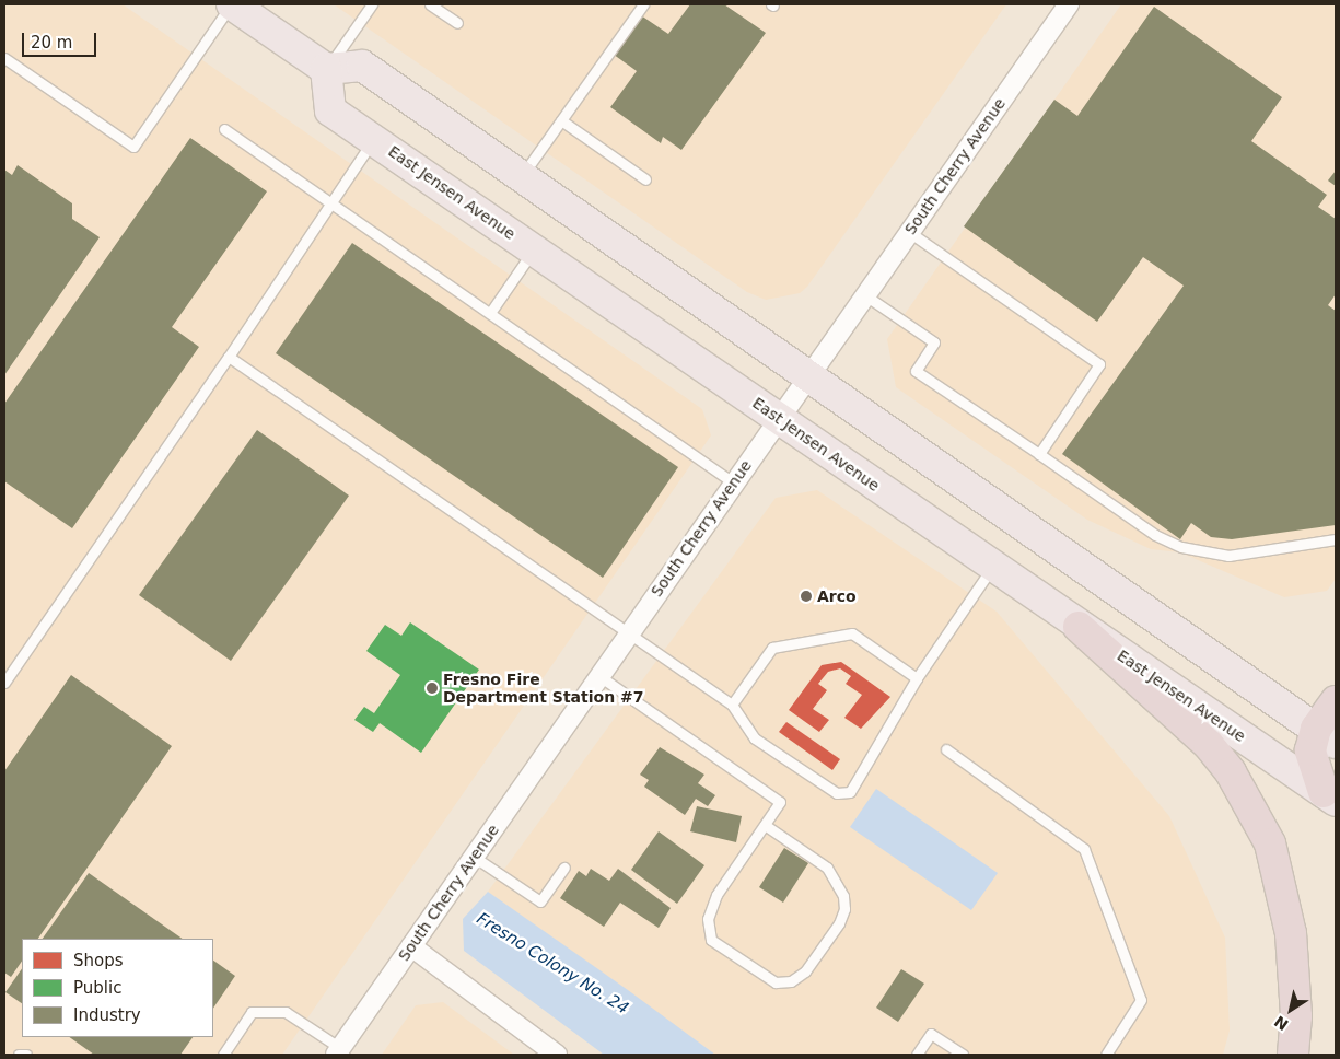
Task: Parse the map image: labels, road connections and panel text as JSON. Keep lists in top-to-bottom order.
{
  "streets": {
    "main road": ["East Jensen Avenue"],
    "street": ["South Cherry Avenue"]
  },
  "crossings": [
    ["South Cherry Avenue", "East Jensen Avenue"]
  ],
  "water": ["Fresno Colony No. 24"],
  "places": ["Arco", "Fresno Fire Department Station #7"],
  "legend": ["Shops", "Public", "Industry"],
  "scale_bar": "20 m",
  "north": "bottom left"
}
